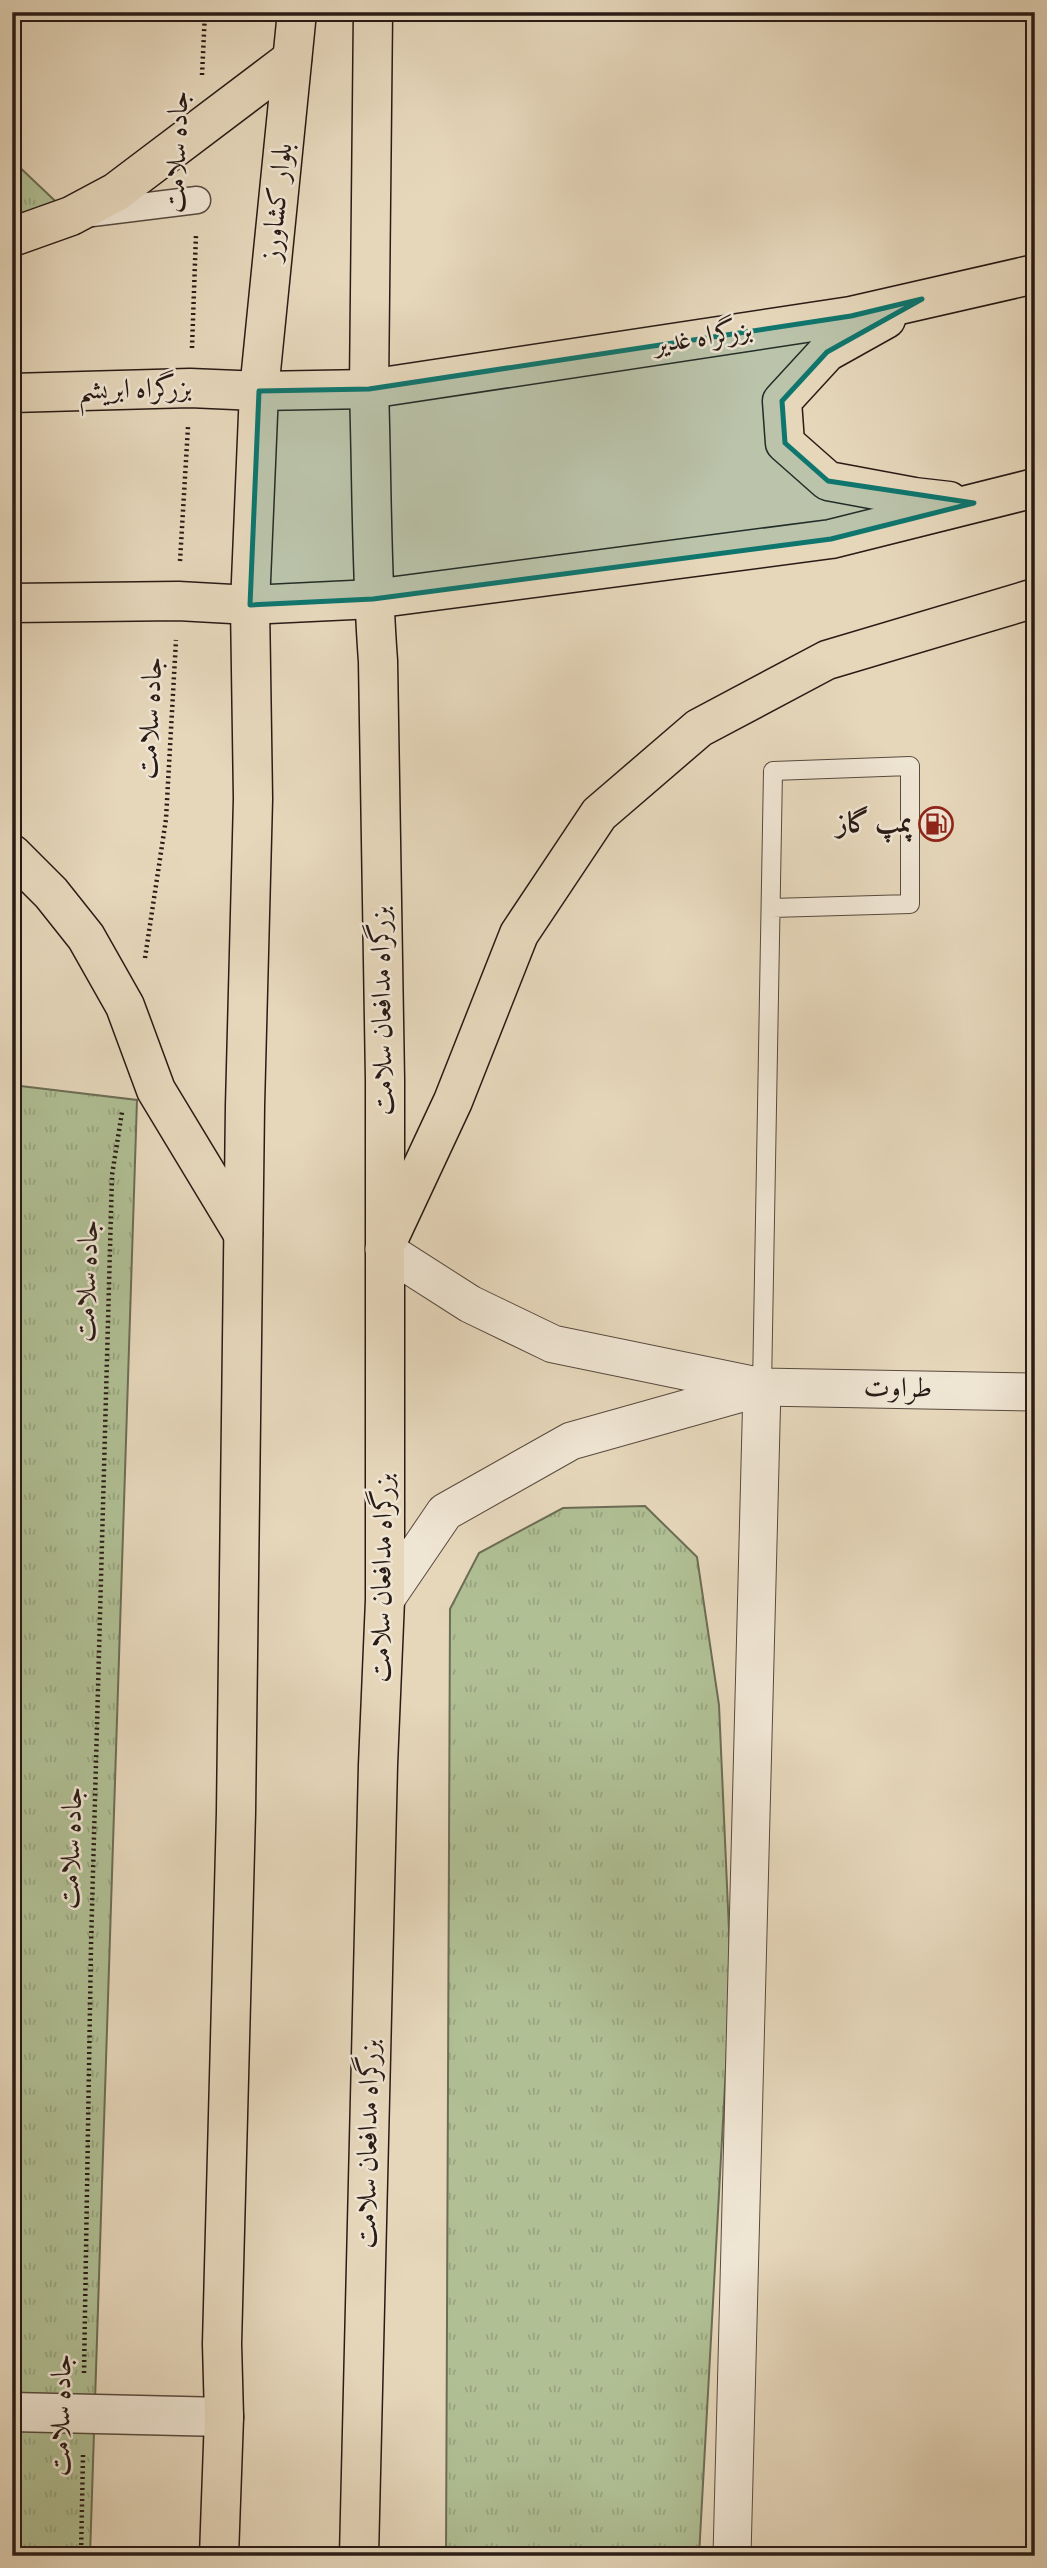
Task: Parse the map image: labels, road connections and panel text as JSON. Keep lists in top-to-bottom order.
{
  "streets": {
    "main road": [
      "بلوار کشاورز",
      "بزرگراه غدیر",
      "بزرگراه ابریشم",
      "بزرگراه مدافعان سلامت"
    ],
    "street": ["طراوت"],
    "path": ["جاده سلامت"]
  },
  "crossings": [
    ["جاده سلامت", "بزرگراه ابریشم"],
    ["بلوار کشاورز", "بزرگراه غدیر"],
    ["بلوار کشاورز", "بزرگراه ابریشم"],
    ["بزرگراه غدیر", "بزرگراه ابریشم"],
    ["بزرگراه غدیر", "بزرگراه مدافعان سلامت"]
  ],
  "places": {
    "fuel station": ["پمپ گاز"]
  }
}
